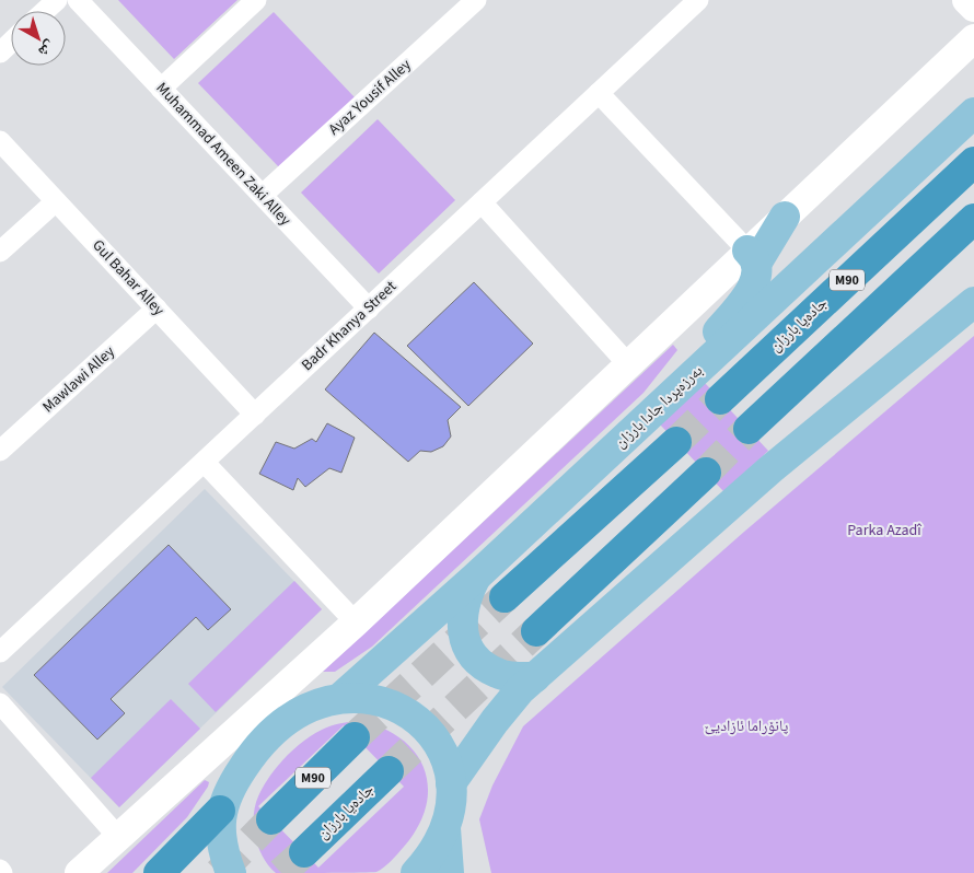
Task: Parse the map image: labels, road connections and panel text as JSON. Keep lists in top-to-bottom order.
{
  "streets": {
    "highway": ["M90", "جادەیا بارزان"],
    "main road": ["بەرزەپردا جادا بارزان"],
    "street": [
      "Ayaz Yousif Alley",
      "Muhammad Ameen Zaki Alley",
      "Gul Bahar Alley",
      "Badr Khanya Street",
      "Mawlawi Alley"
    ]
  },
  "crossings": [
    ["Ayaz Yousif Alley", "Muhammad Ameen Zaki Alley"],
    ["Muhammad Ameen Zaki Alley", "Badr Khanya Street"],
    ["Gul Bahar Alley", "Badr Khanya Street"],
    ["Gul Bahar Alley", "Mawlawi Alley"]
  ],
  "parks": ["Parka Azadî", "پانۆراما ئازادیێ"],
  "north": "bottom right"
}
